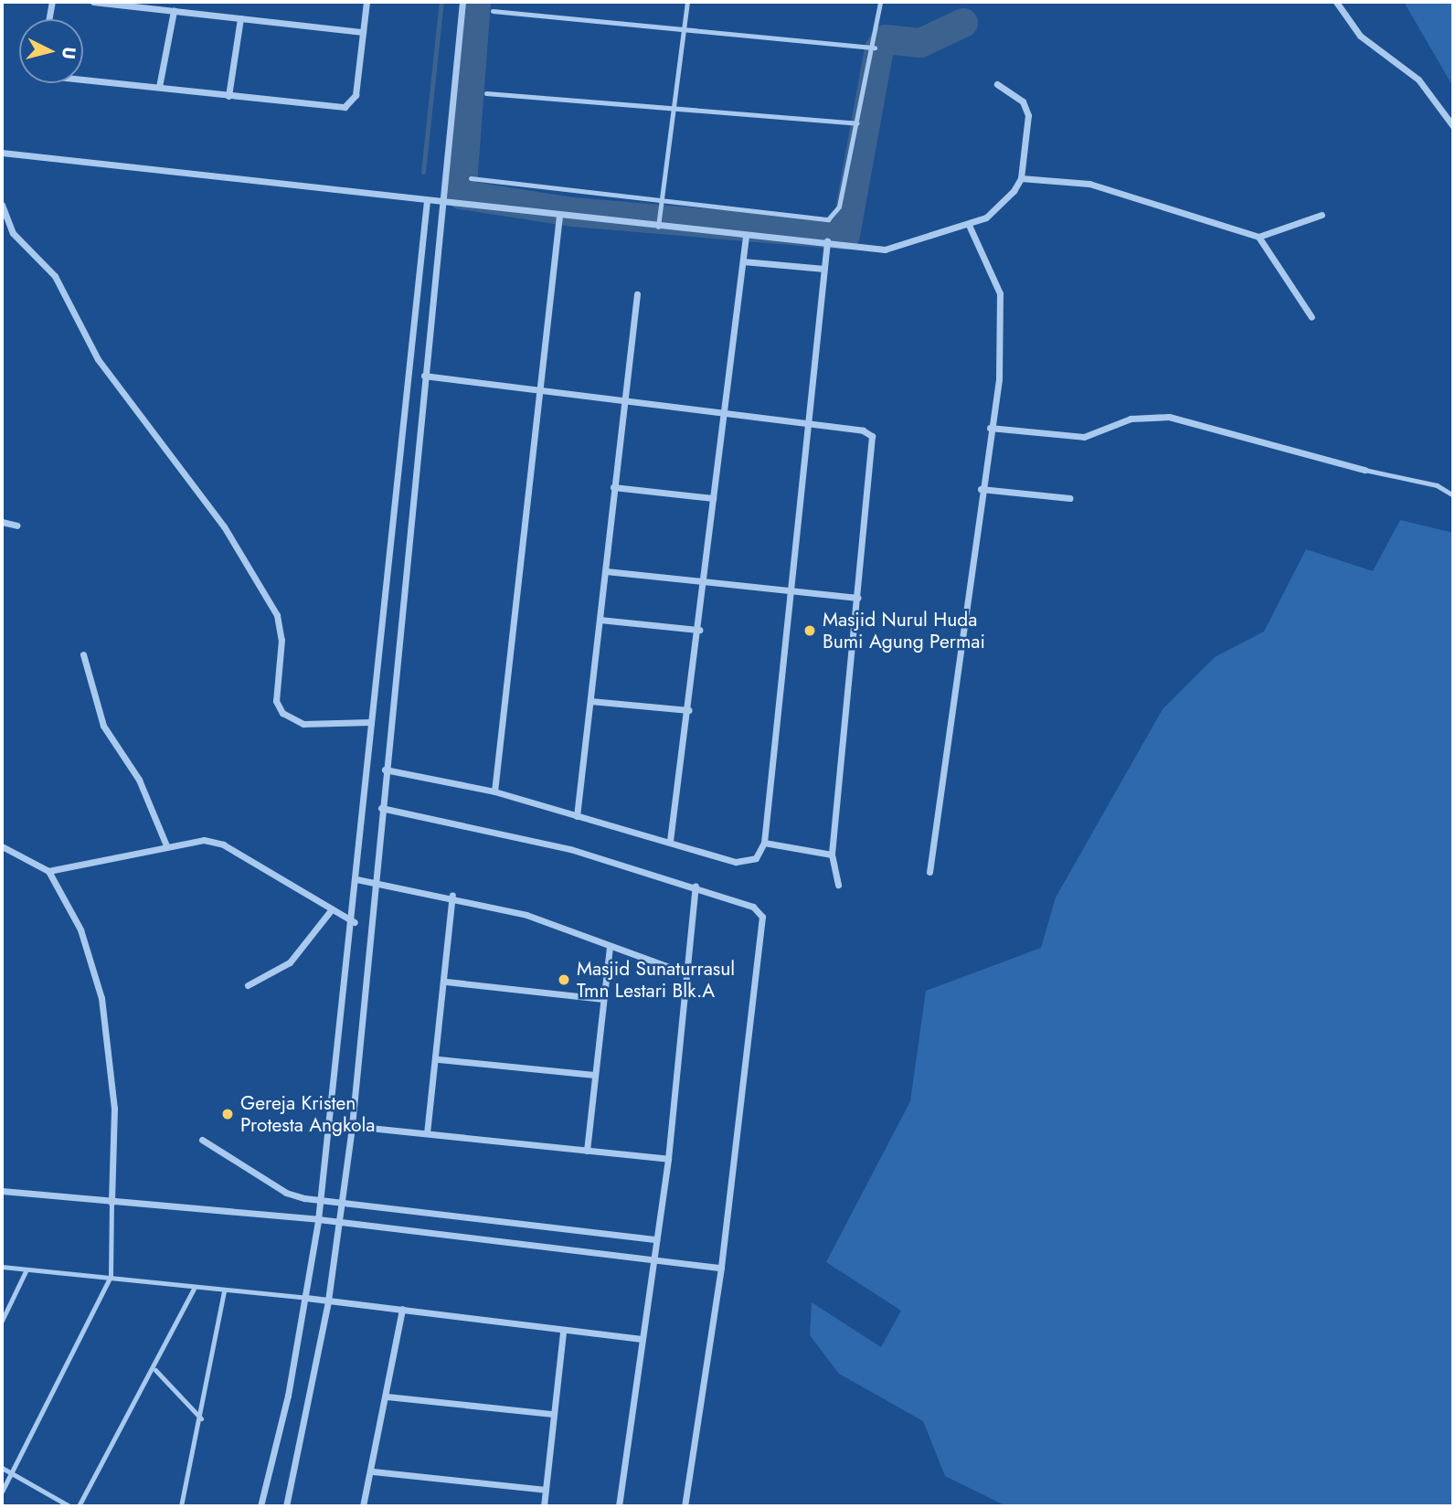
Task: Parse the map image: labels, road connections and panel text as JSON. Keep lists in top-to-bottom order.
{
  "places": ["Masjid Nurul Huda Bumi Agung Permai", "Masjid Sunaturrasul Tmn Lestari Blk.A", "Gereja Kristen Protesta Angkola"],
  "north": "right"
}
